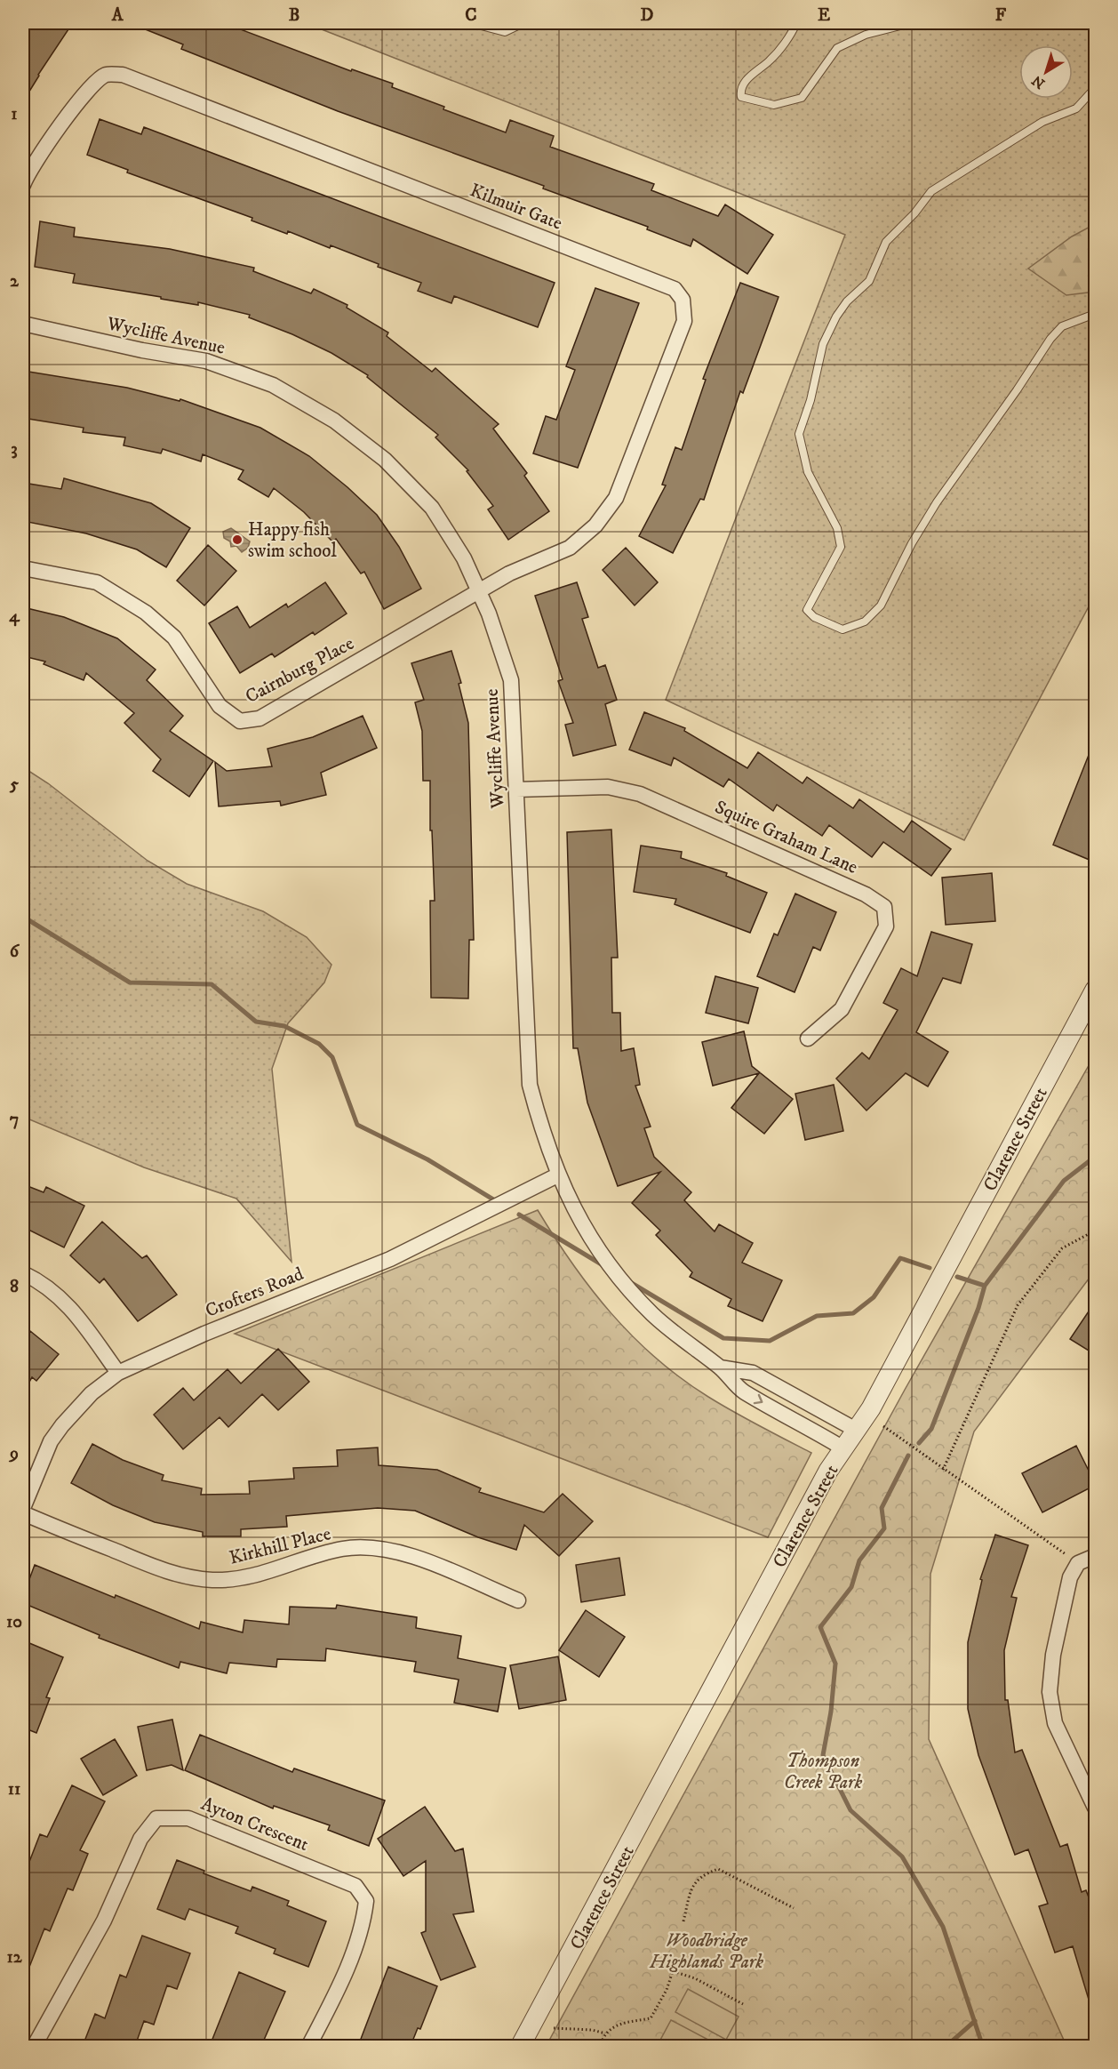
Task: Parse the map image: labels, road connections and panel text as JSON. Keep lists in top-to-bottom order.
{
  "streets": {
    "street": [
      "Kilmuir Gate",
      "Wycliffe Avenue",
      "Cairnburg Place",
      "Squire Graham Lane",
      "Clarence Street",
      "Crofters Road",
      "Kirkhill Place",
      "Ayton Crescent"
    ]
  },
  "crossings": [
    ["Kilmuir Gate", "Wycliffe Avenue"],
    ["Kilmuir Gate", "Cairnburg Place"],
    ["Wycliffe Avenue", "Cairnburg Place"],
    ["Wycliffe Avenue", "Squire Graham Lane"],
    ["Wycliffe Avenue", "Clarence Street"],
    ["Wycliffe Avenue", "Crofters Road"]
  ],
  "parks": ["Thompson Creek Park", "Woodbridge Highlands Park"],
  "places": ["Happy fish swim school"],
  "north": "bottom left",
  "grid": {
    "columns": [
      "A",
      "B",
      "C",
      "D",
      "E",
      "F"
    ],
    "rows": [
      "1",
      "2",
      "3",
      "4",
      "5",
      "6",
      "7",
      "8",
      "9",
      "10",
      "11",
      "12"
    ]
  }
}
